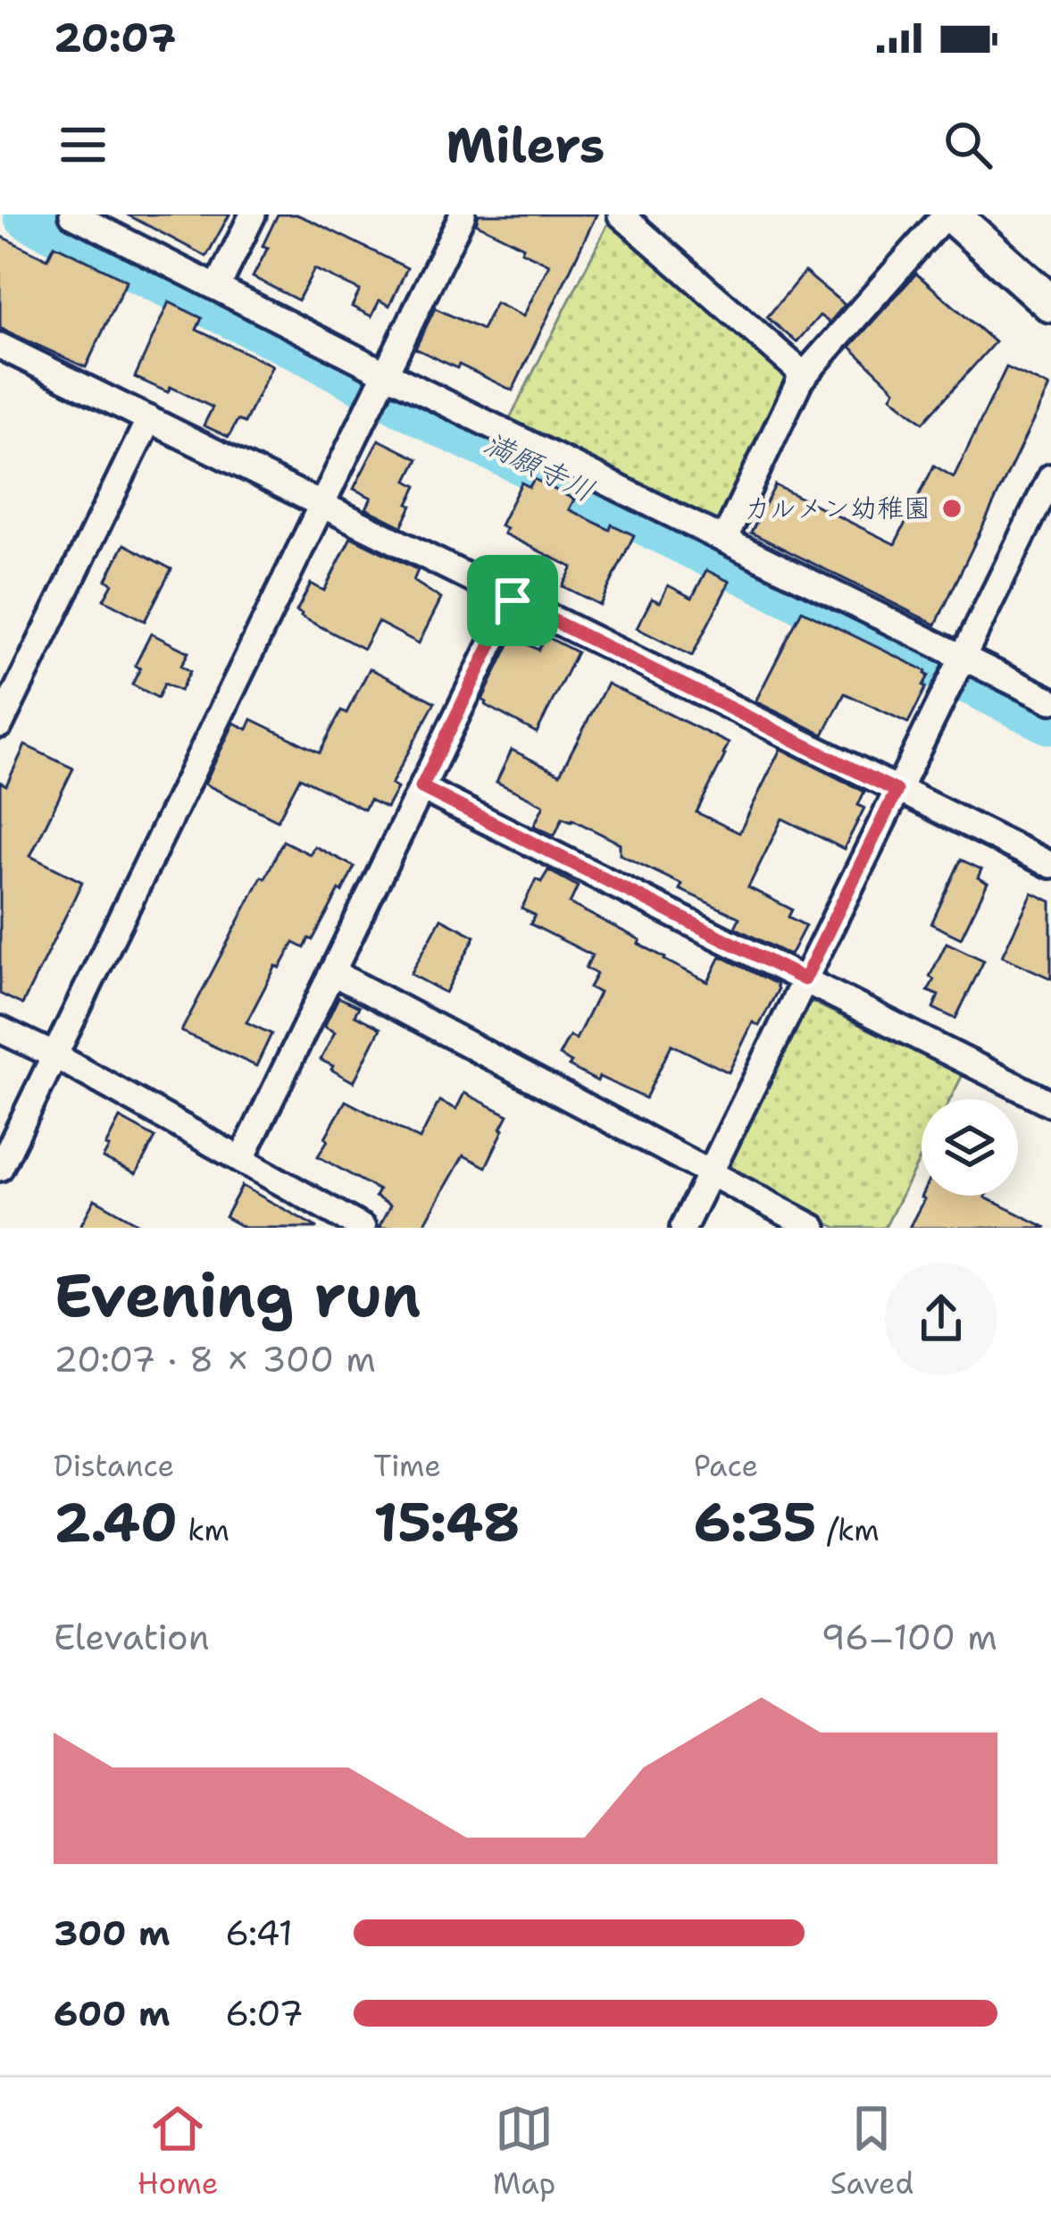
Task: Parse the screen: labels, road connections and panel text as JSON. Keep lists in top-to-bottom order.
{
  "water": ["満願寺川"],
  "places": ["カルメン幼稚園"],
  "page": {
    "status": "20:07",
    "header": "Milers",
    "heading": ["Evening run", "20:07 · 8 × 300 m"],
    "stats": [
      ["Distance", "2.40 km"],
      ["Time", "15:48"],
      ["Pace", "6:35 /km"]
    ],
    "chart": ["Elevation", "96–100 m"],
    "list": [
      {
        "name": "300 m",
        "note": "6:41"
      },
      {
        "name": "600 m",
        "note": "6:07"
      }
    ],
    "tabs": ["Home", "Map", "Saved"]
  }
}
